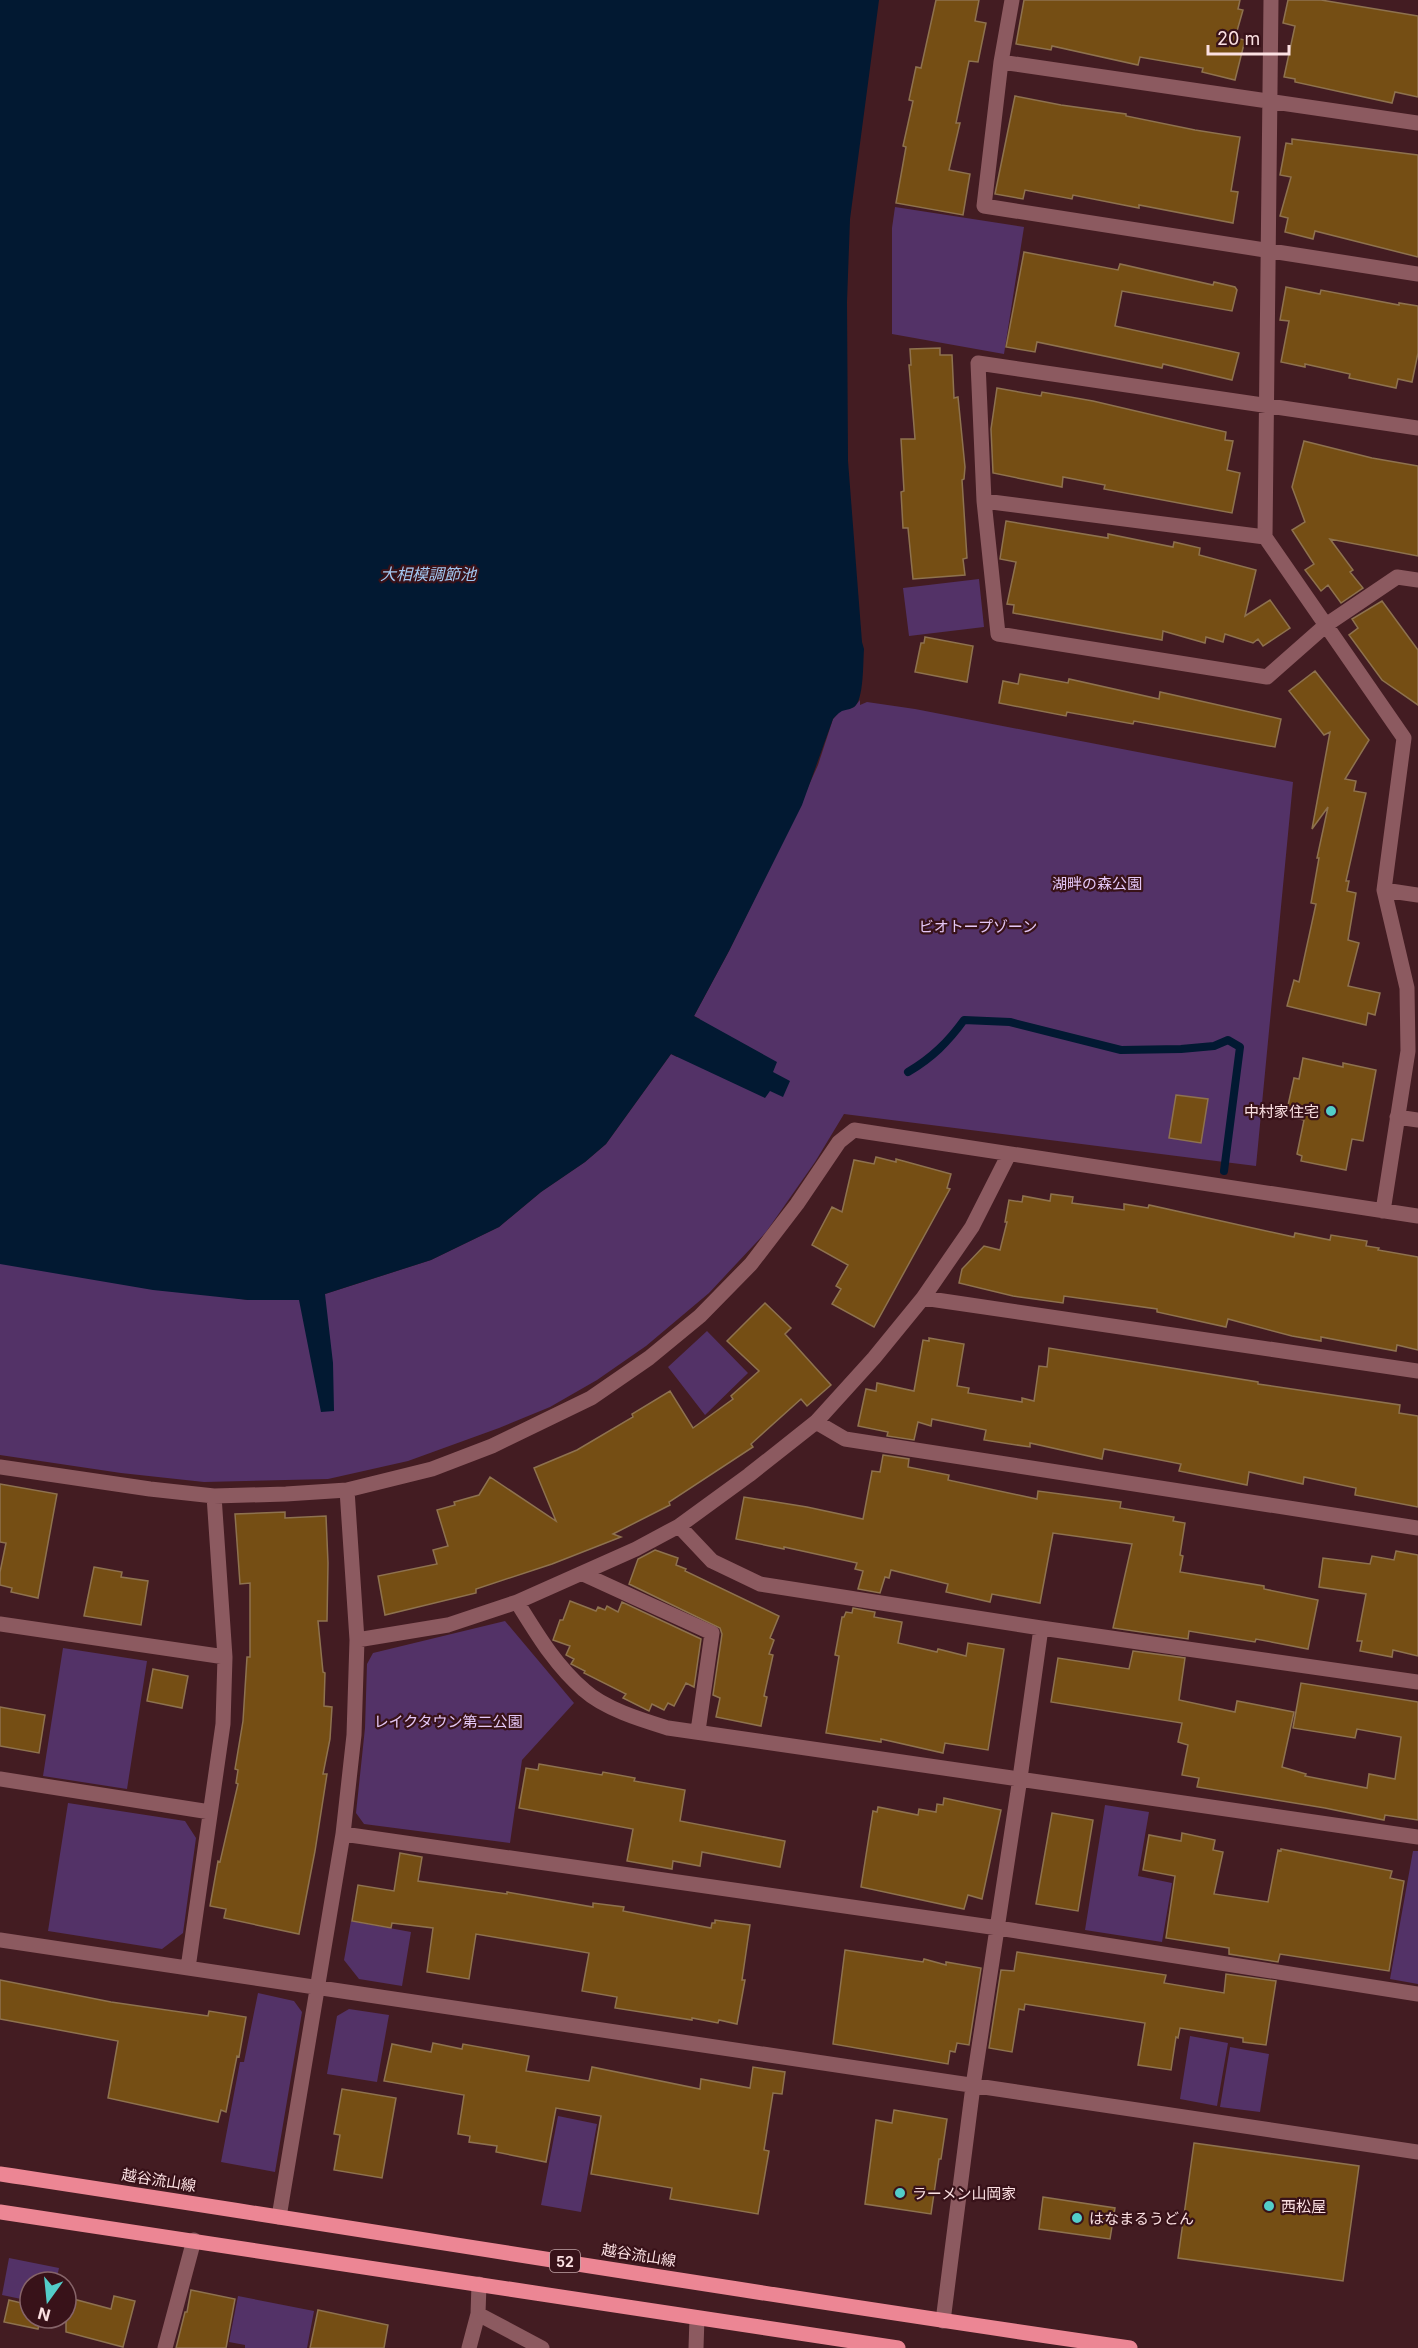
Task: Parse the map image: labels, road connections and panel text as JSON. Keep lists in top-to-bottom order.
{
  "streets": {
    "main road": ["越谷流山線", "52"]
  },
  "water": ["大相模調節池"],
  "parks": ["湖畔の森公園", "ビオトープゾーン", "レイクタウン第二公園"],
  "places": [
    "中村家住宅",
    "ラーメン山岡家",
    "西松屋",
    "はなまるうどん"
  ],
  "scale_bar": "20 m",
  "north": "bottom"
}
